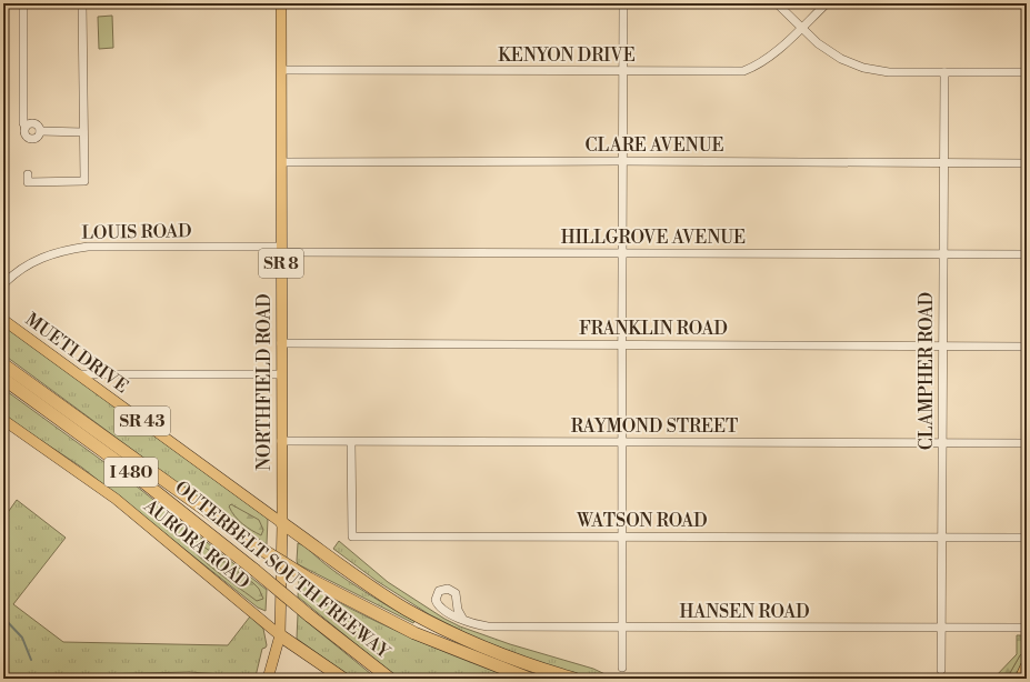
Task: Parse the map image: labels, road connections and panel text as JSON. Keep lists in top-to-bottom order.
{
  "streets": {
    "highway": ["I 480", "OUTERBELT SOUTH FREEWAY"],
    "main road": [
      "SR 8",
      "MUETI DRIVE",
      "NORTHFIELD ROAD",
      "SR 43",
      "AURORA ROAD"
    ],
    "street": [
      "KENYON DRIVE",
      "CLARE AVENUE",
      "LOUIS ROAD",
      "HILLGROVE AVENUE",
      "FRANKLIN ROAD",
      "CLAMPHER ROAD",
      "RAYMOND STREET",
      "WATSON ROAD",
      "HANSEN ROAD"
    ]
  },
  "crossings": [
    ["KENYON DRIVE", "NORTHFIELD ROAD"],
    ["CLARE AVENUE", "CLAMPHER ROAD"],
    ["CLARE AVENUE", "NORTHFIELD ROAD"],
    ["LOUIS ROAD", "HILLGROVE AVENUE"],
    ["LOUIS ROAD", "NORTHFIELD ROAD"],
    ["HILLGROVE AVENUE", "CLAMPHER ROAD"],
    ["HILLGROVE AVENUE", "NORTHFIELD ROAD"],
    ["FRANKLIN ROAD", "CLAMPHER ROAD"],
    ["FRANKLIN ROAD", "NORTHFIELD ROAD"],
    ["MUETI DRIVE", "NORTHFIELD ROAD"],
    ["CLAMPHER ROAD", "RAYMOND STREET"],
    ["CLAMPHER ROAD", "WATSON ROAD"],
    ["CLAMPHER ROAD", "HANSEN ROAD"],
    ["NORTHFIELD ROAD", "RAYMOND STREET"],
    ["NORTHFIELD ROAD", "AURORA ROAD"],
    ["RAYMOND STREET", "WATSON ROAD"]
  ]
}
